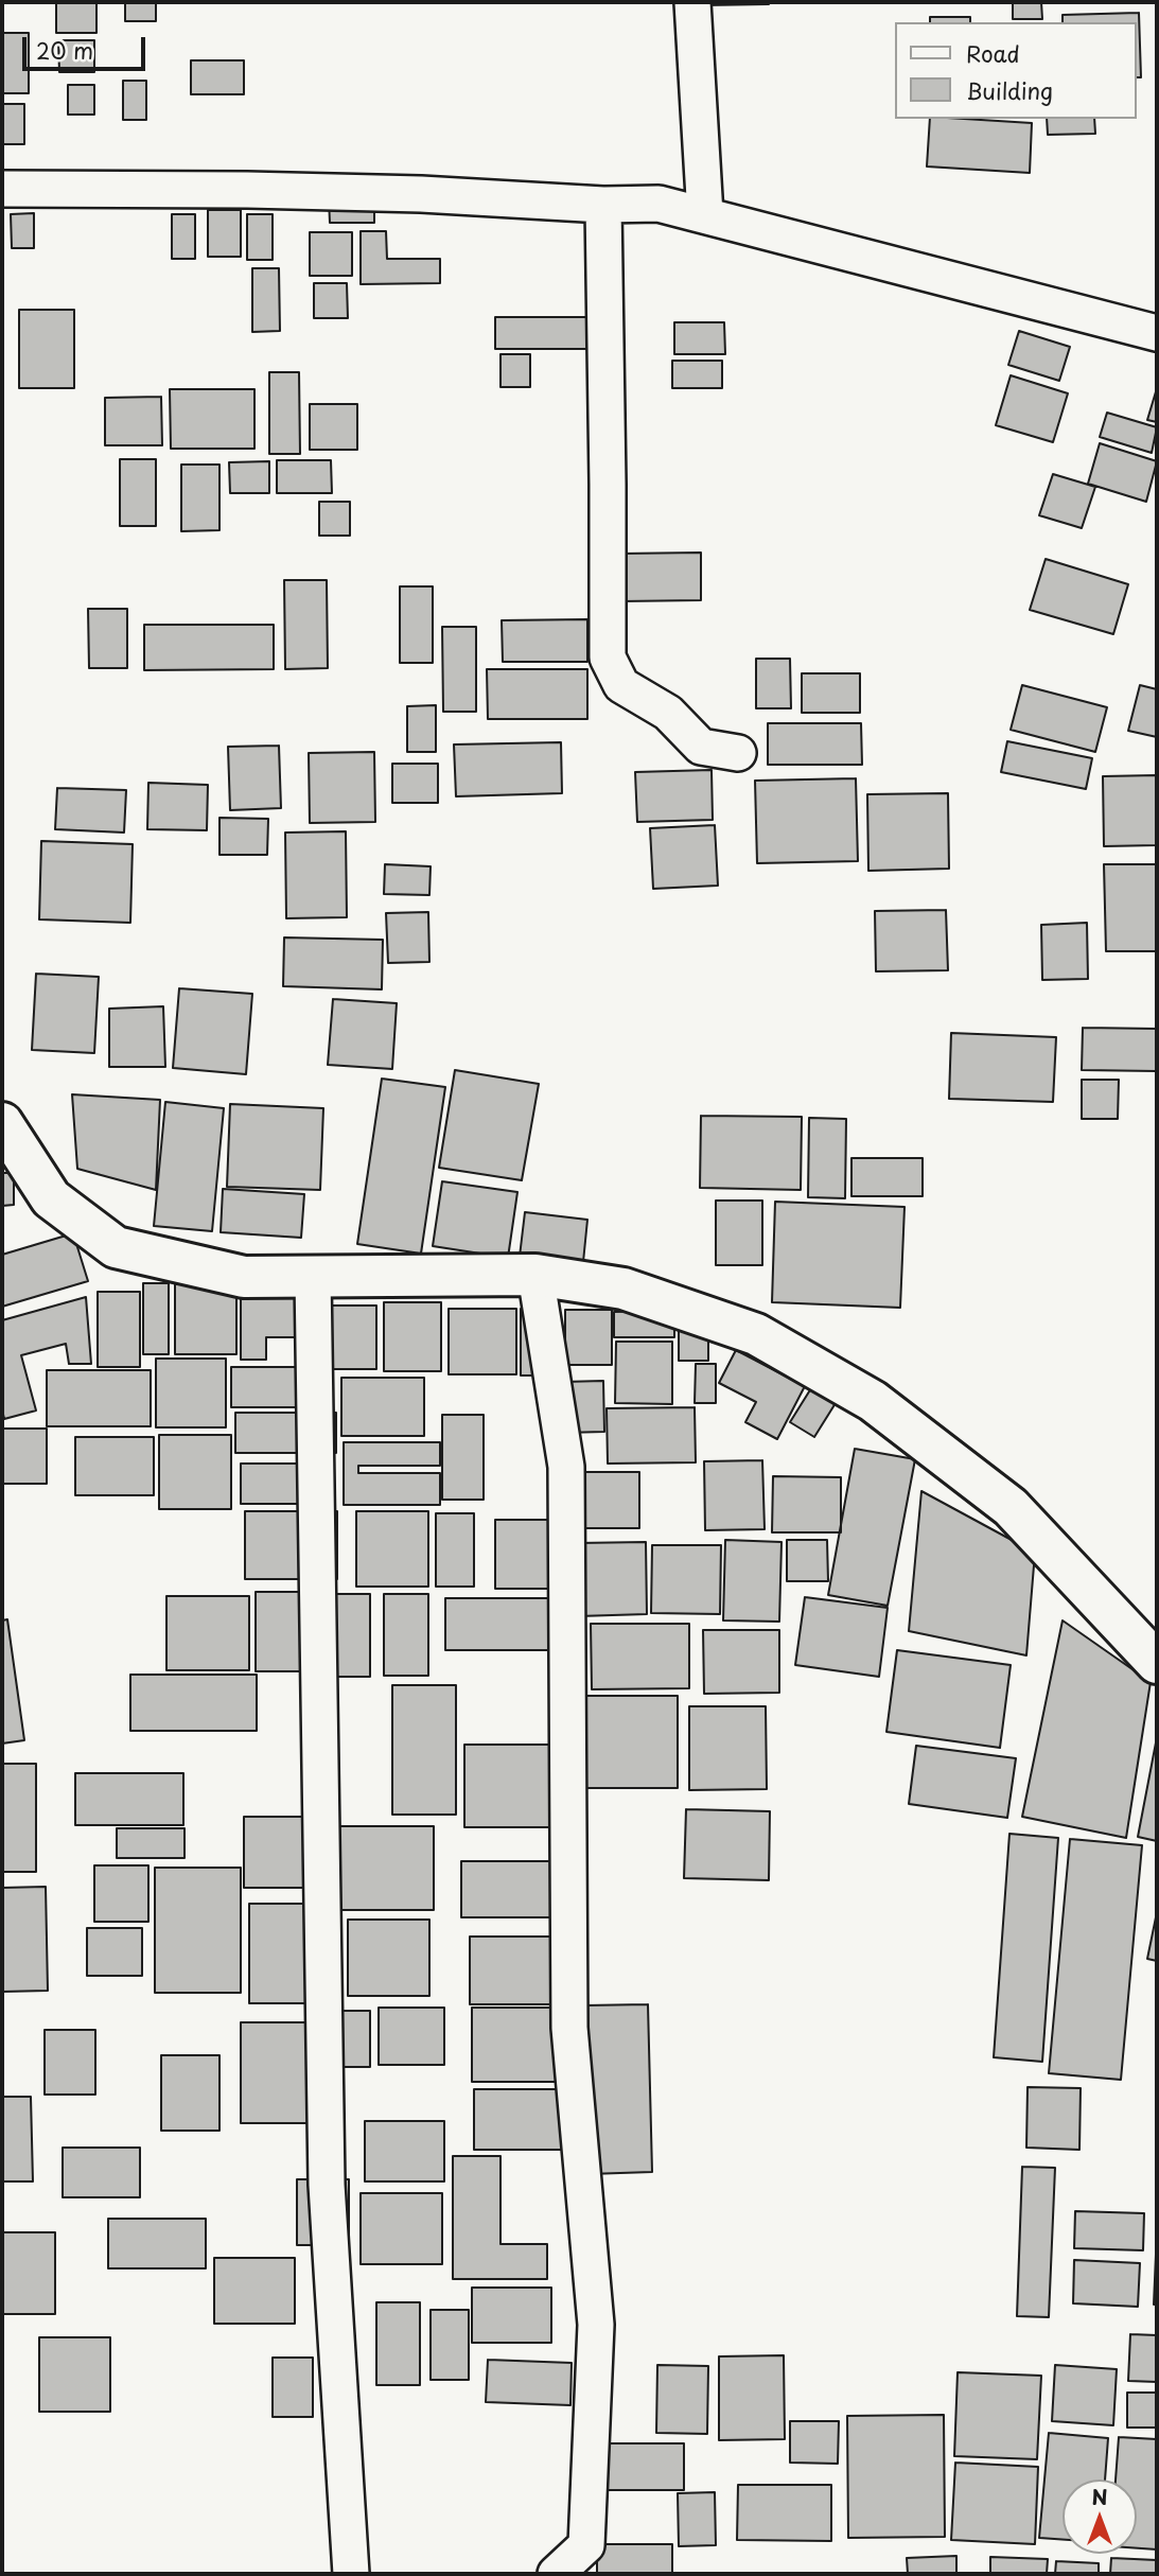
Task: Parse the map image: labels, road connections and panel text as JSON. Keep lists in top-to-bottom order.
{
  "legend": ["Road", "Building"],
  "scale_bar": "20 m",
  "north": "top"
}
